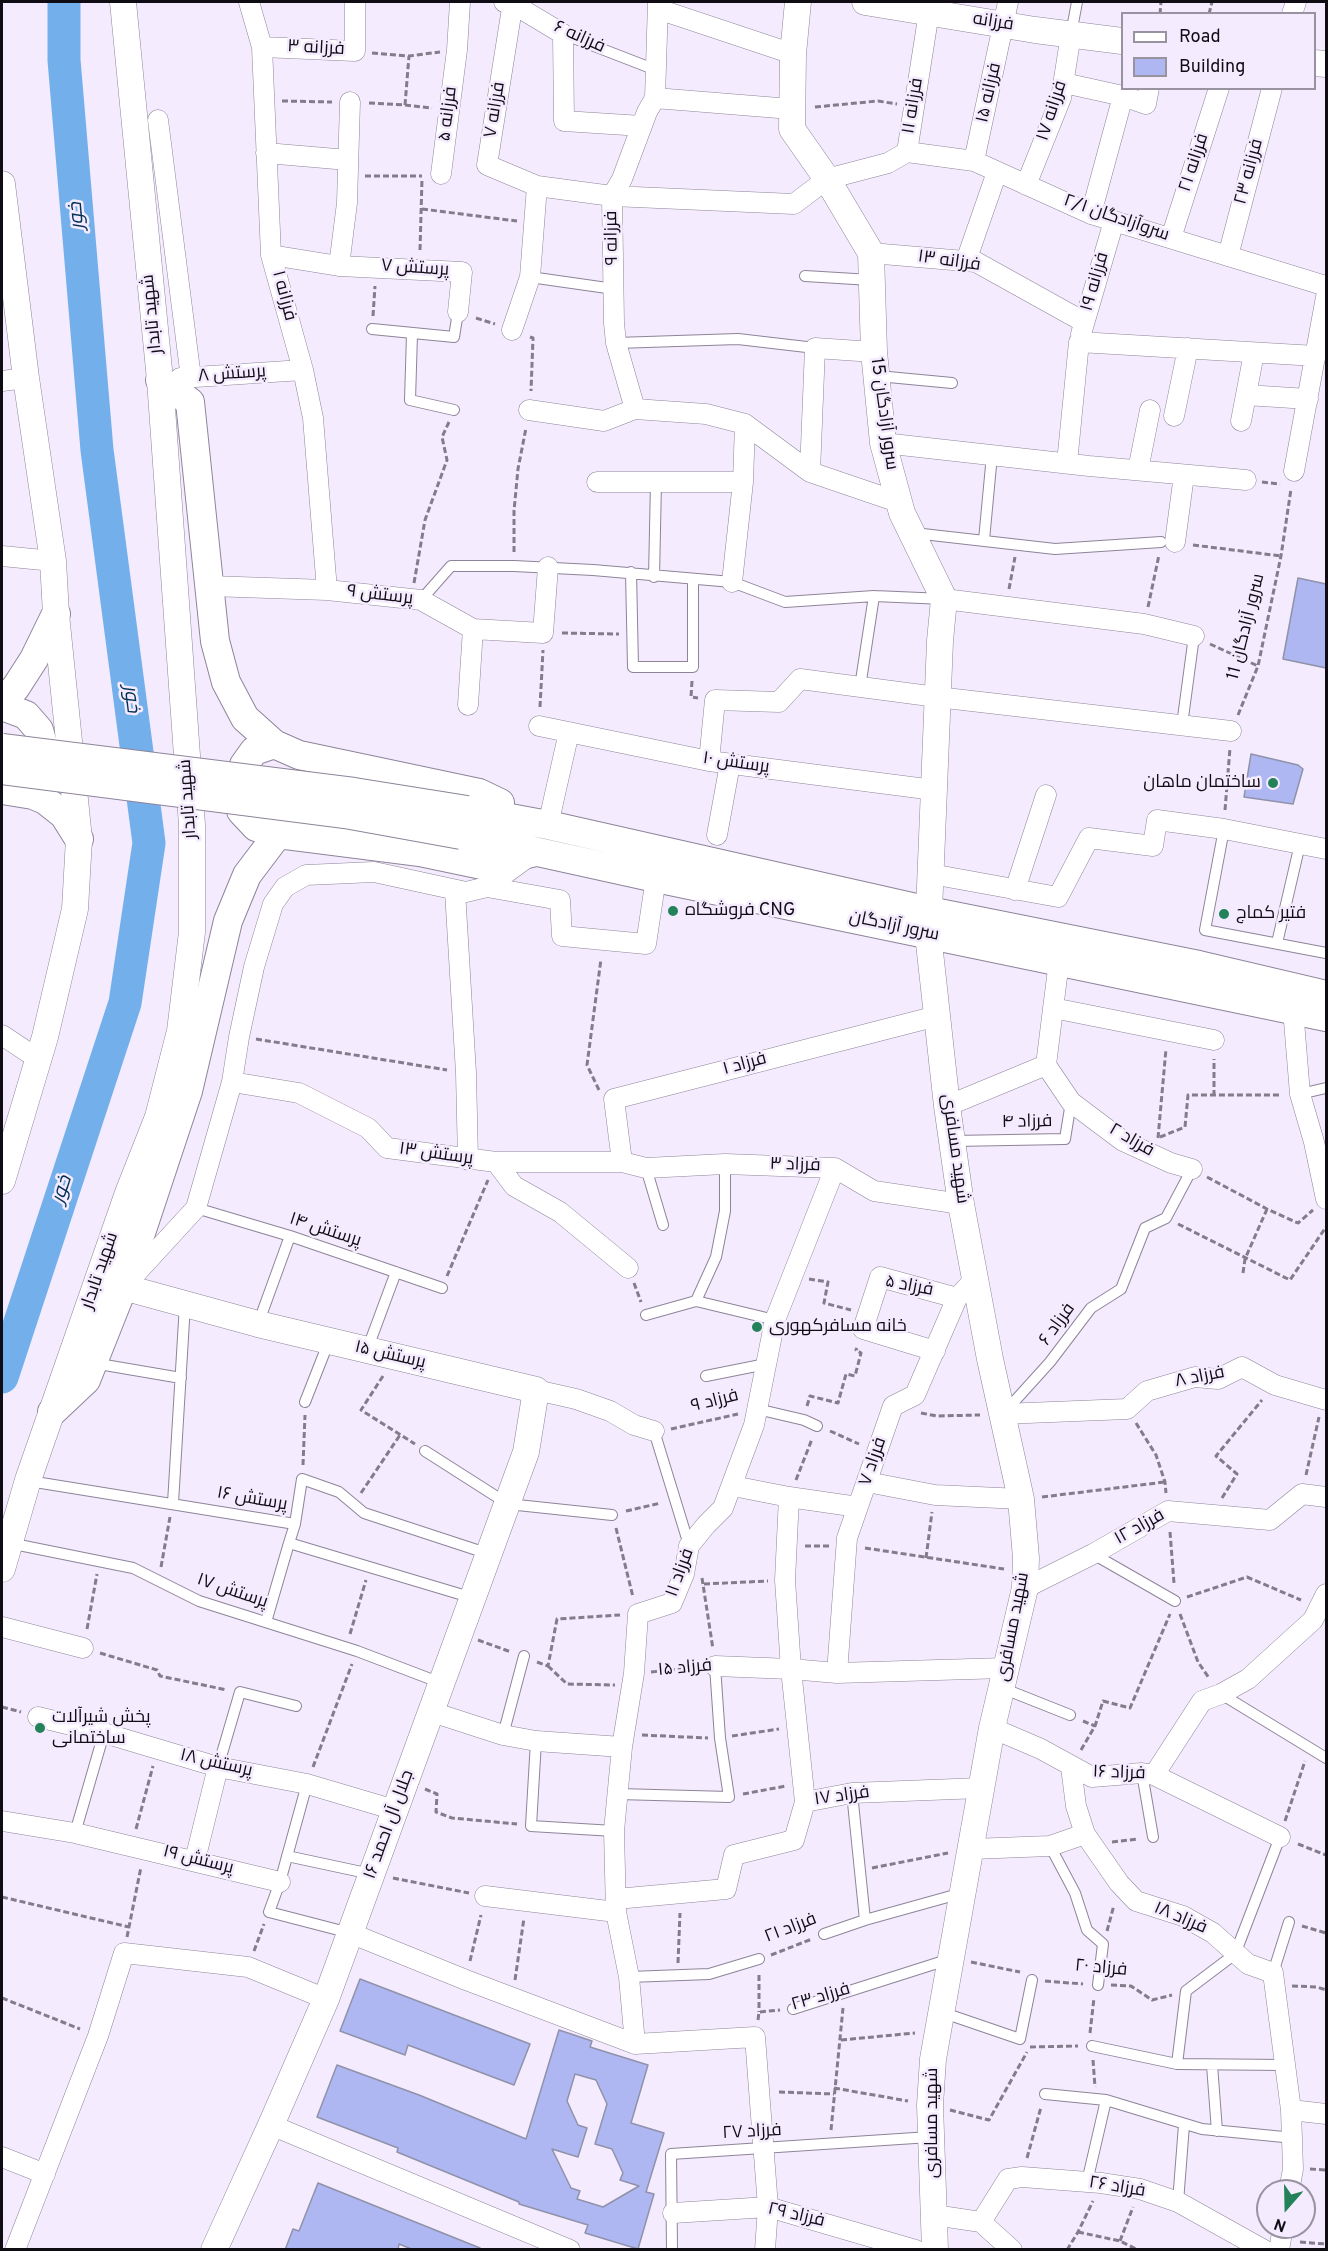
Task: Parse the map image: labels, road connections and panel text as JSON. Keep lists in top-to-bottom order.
{
  "streets": {
    "main road": ["سرور آزادگان"],
    "street": [
      "فرزانه",
      "فرزانه ۶",
      "فرزانه ۳",
      "فرزانه ۱۵",
      "فرزانه ۱۱",
      "فرزانه ۷",
      "فرزانه ۱۷",
      "فرزانه ۵",
      "فرزانه ۲۱",
      "فرزانه ۲۳",
      "۲/۱ سروآزادگان",
      "فرزانه ۹",
      "فرزانه ۱۳",
      "پرستش ۷",
      "فرزانه ۱۹",
      "فرزانه ۱",
      "شهید تابدار",
      "پرستش ۸",
      "سرور آزادگان 15",
      "پرستش ۹",
      "پرستش ۱۰",
      "فرزاد ۱",
      "فرزاد ۲",
      "شهید مسافری",
      "پرستش ۱۳",
      "فرزاد ۳",
      "فرزاد ۵",
      "پرستش ۱۵",
      "فرزاد ۸",
      "فرزاد ۷",
      "فرزاد ۱۲",
      "فرزاد ۱۱",
      "فرزاد ۱۵",
      "پرستش ۱۸",
      "فرزاد ۱۶",
      "فرزاد ۱۷",
      "جلال آل احمد ۱۶",
      "پرستش ۱۹",
      "فرزاد ۱۸",
      "فرزاد ۲۶",
      "فرزاد ۲۹"
    ],
    "lane": [
      "فرزاد ۴",
      "پرستش ۱۴",
      "فرزاد ۶",
      "فرزاد ۹",
      "پرستش ۱۶",
      "پرستش ۱۷",
      "فرزاد ۲۱",
      "فرزاد ۲۳",
      "فرزاد ۲۷"
    ],
    "path": ["سرور آزادگان 11", "فرزاد ۲۰"]
  },
  "crossings": [
    ["فرزانه", "فرزانه ۱۵"],
    ["فرزانه", "فرزانه ۱۱"],
    ["فرزانه", "فرزانه ۱۷"],
    ["فرزانه ۶", "فرزانه ۷"],
    ["فرزانه ۶", "فرزانه ۹"],
    ["فرزانه ۳", "فرزانه ۱"],
    ["فرزانه ۱۵", "۲/۱ سروآزادگان"],
    ["فرزانه ۱۱", "۲/۱ سروآزادگان"],
    ["فرزانه ۱۱", "سرور آزادگان 15"],
    ["فرزانه ۱۷", "۲/۱ سروآزادگان"],
    ["فرزانه ۲۱", "۲/۱ سروآزادگان"],
    ["فرزانه ۲۳", "۲/۱ سروآزادگان"],
    ["۲/۱ سروآزادگان", "فرزانه ۱۹"],
    ["فرزانه ۱۳", "فرزانه ۱۹"],
    ["فرزانه ۱۳", "سرور آزادگان 15"],
    ["پرستش ۷", "فرزانه ۱"],
    ["فرزانه ۱", "پرستش ۸"],
    ["فرزانه ۱", "پرستش ۹"],
    ["شهید تابدار", "پرستش ۸"],
    ["شهید تابدار", "پرستش ۱۶"],
    ["شهید تابدار", "پرستش ۱۷"],
    ["سرور آزادگان", "شهید مسافری"],
    ["فرزاد ۱", "شهید مسافری"],
    ["فرزاد ۴", "فرزاد ۲"],
    ["فرزاد ۴", "شهید مسافری"],
    ["فرزاد ۲", "فرزاد ۶"],
    ["شهید مسافری", "فرزاد ۳"],
    ["شهید مسافری", "فرزاد ۶"],
    ["شهید مسافری", "فرزاد ۱۲"],
    ["شهید مسافری", "فرزاد ۱۵"],
    ["شهید مسافری", "فرزاد ۱۶"],
    ["شهید مسافری", "فرزاد ۱۷"],
    ["شهید مسافری", "فرزاد ۲۱"],
    ["شهید مسافری", "فرزاد ۲۰"],
    ["شهید مسافری", "فرزاد ۲۳"],
    ["شهید مسافری", "فرزاد ۲۷"],
    ["پرستش ۱۳", "فرزاد ۳"],
    ["فرزاد ۳", "فرزاد ۱۱"],
    ["پرستش ۱۵", "فرزاد ۹"],
    ["پرستش ۱۵", "جلال آل احمد ۱۶"],
    ["فرزاد ۹", "فرزاد ۱۱"],
    ["فرزاد ۷", "فرزاد ۱۵"],
    ["پرستش ۱۶", "جلال آل احمد ۱۶"],
    ["پرستش ۱۷", "جلال آل احمد ۱۶"],
    ["پرستش ۱۸", "جلال آل احمد ۱۶"],
    ["فرزاد ۱۶", "فرزاد ۱۸"],
    ["فرزاد ۲۰", "فرزاد ۲۳"],
    ["فرزاد ۲۷", "فرزاد ۲۹"]
  ],
  "water": ["خور"],
  "places": [
    "ساختمان ماهان",
    "فروشگاه CNG",
    "فتیر کماج",
    "خانه مسافرکهوری",
    "پخش شیرآلات ساختمانی"
  ],
  "legend": ["Road", "Building"],
  "north": "bottom"
}
